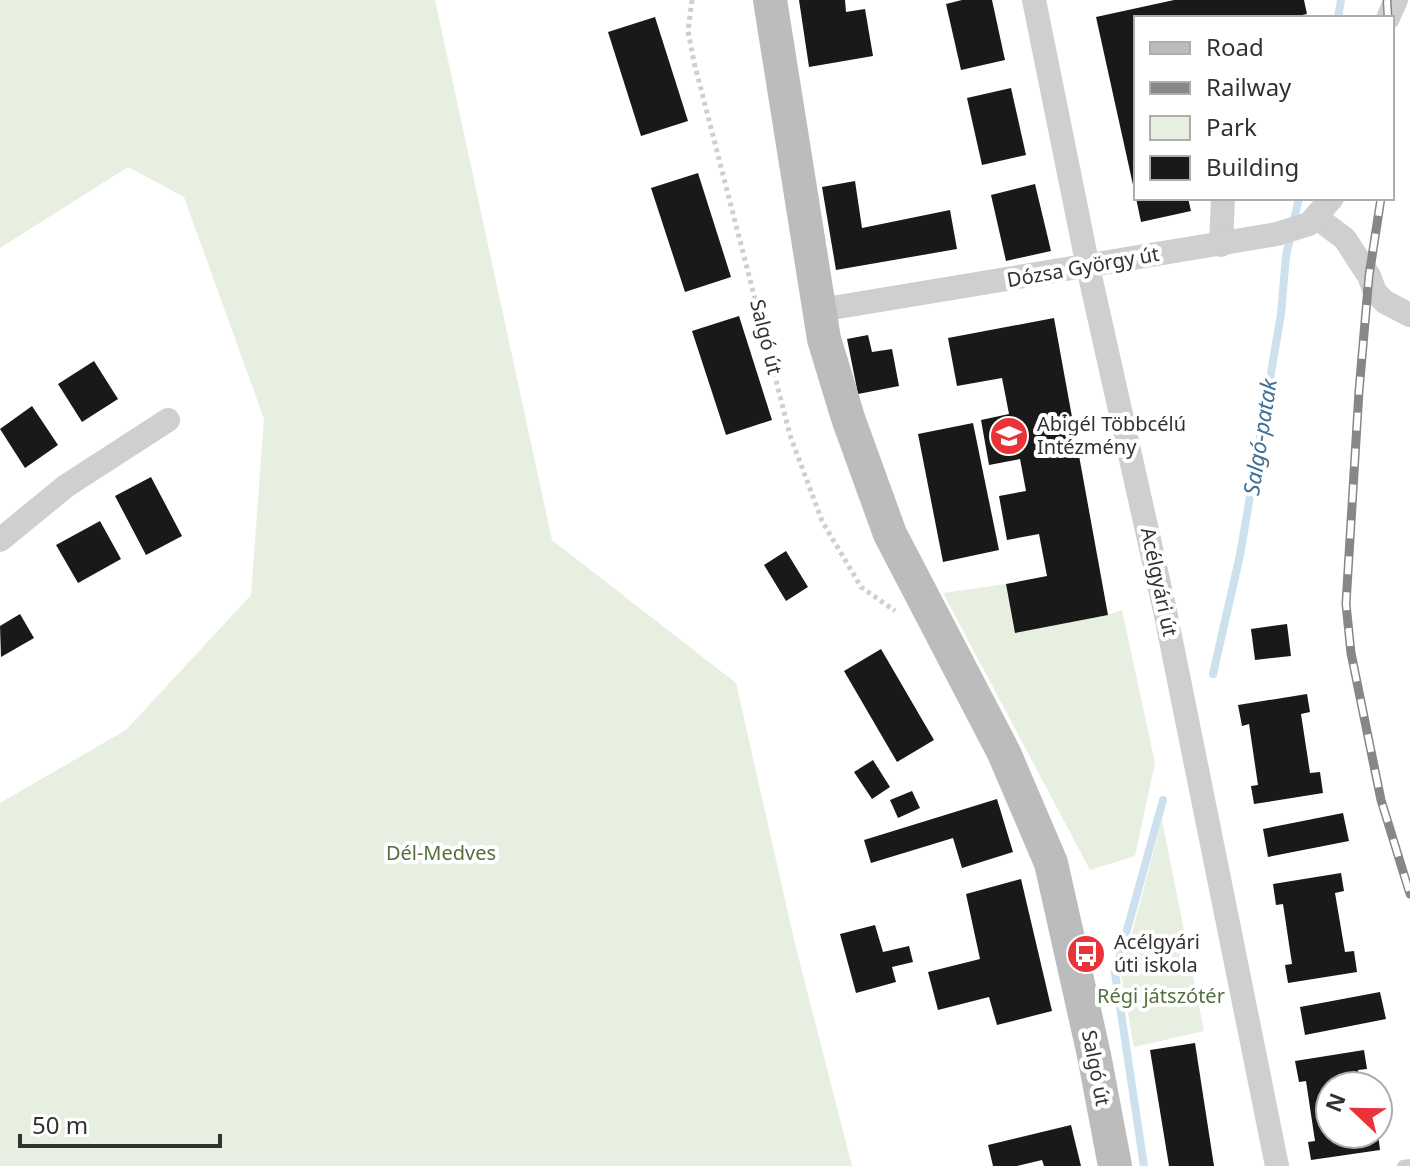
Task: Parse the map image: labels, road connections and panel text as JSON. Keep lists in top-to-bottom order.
{
  "streets": {
    "main road": ["Salgó út"],
    "street": ["Dózsa György út", "Acélgyári út"]
  },
  "crossings": [
    ["Dózsa György út", "Salgó út"],
    ["Dózsa György út", "Acélgyári út"]
  ],
  "water": ["Salgó-patak"],
  "parks": ["Dél-Medves", "Régi játszótér"],
  "places": {
    "school or university": ["Abigél Többcélú Intézmény"],
    "bus stop": ["Acélgyári úti iskola"]
  },
  "legend": [
    "Road",
    "Railway",
    "Park",
    "Building"
  ],
  "scale_bar": "50 m",
  "north": "left"
}
